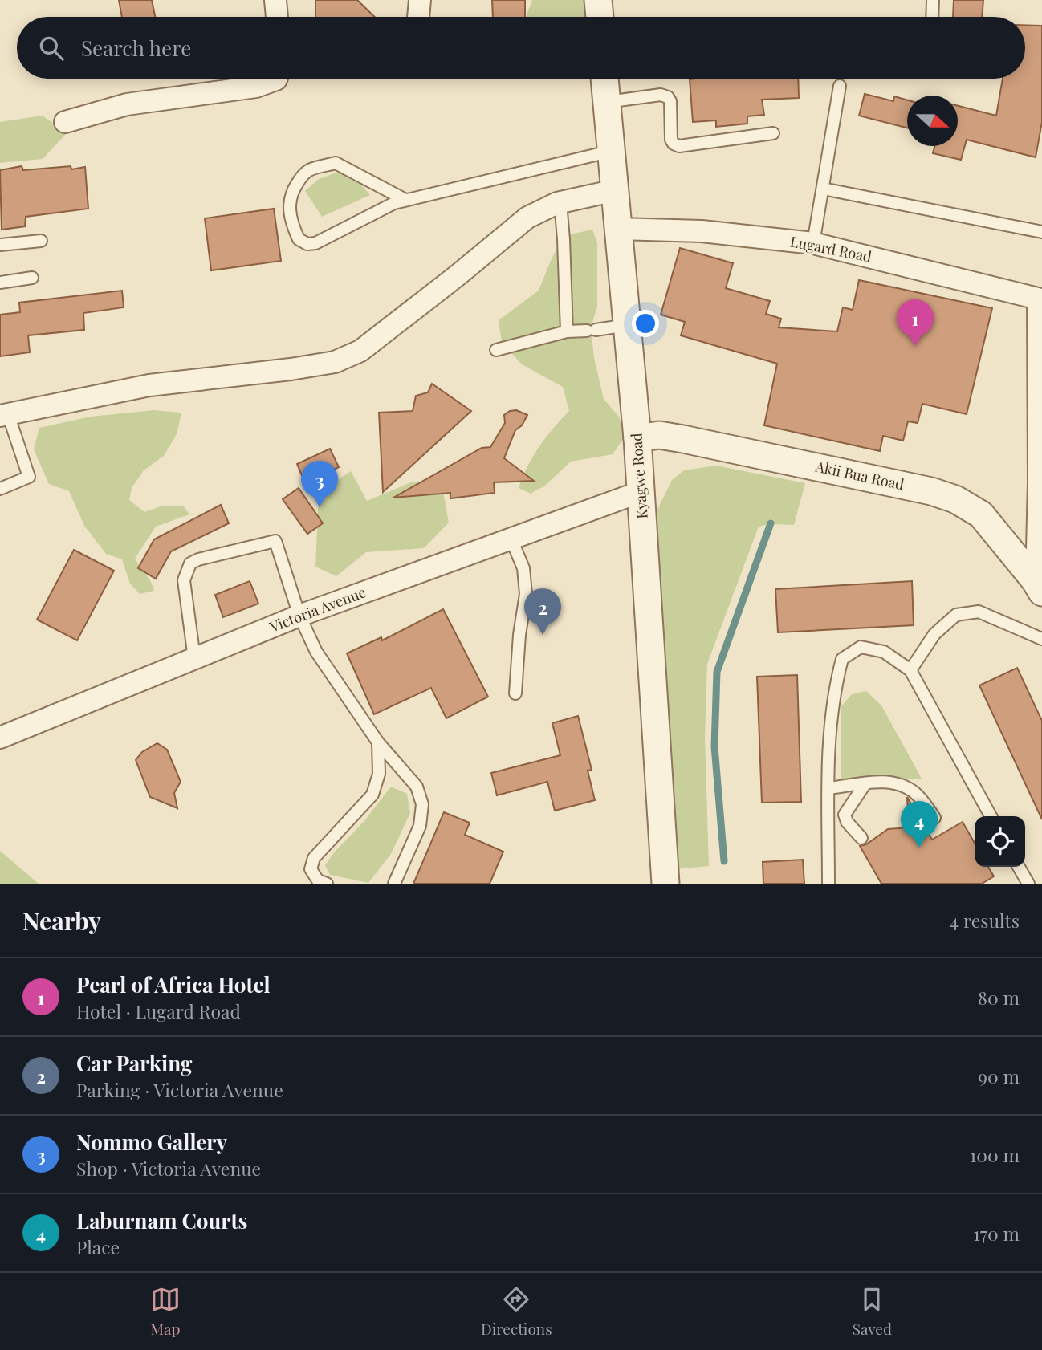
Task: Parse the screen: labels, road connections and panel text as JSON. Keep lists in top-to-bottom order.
{
  "streets": {
    "street": [
      "Lugard Road",
      "Kyagwe Road",
      "Akii Bua Road",
      "Victoria Avenue"
    ]
  },
  "crossings": [
    ["Lugard Road", "Kyagwe Road"],
    ["Kyagwe Road", "Akii Bua Road"],
    ["Kyagwe Road", "Victoria Avenue"]
  ],
  "north": "right",
  "page": {
    "search": "Search here",
    "pins": [
      "1",
      "3",
      "2",
      "4"
    ],
    "heading": ["Nearby", "4 results"],
    "list": [
      {
        "mark": "1",
        "name": "Pearl of Africa Hotel",
        "note": "Hotel · Lugard Road",
        "value": "80 m"
      },
      {
        "mark": "2",
        "name": "Car Parking",
        "note": "Parking · Victoria Avenue",
        "value": "90 m"
      },
      {
        "mark": "3",
        "name": "Nommo Gallery",
        "note": "Shop · Victoria Avenue",
        "value": "100 m"
      },
      {
        "mark": "4",
        "name": "Laburnam Courts",
        "note": "Place",
        "value": "170 m"
      }
    ],
    "nav": ["Map", "Directions", "Saved"]
  }
}
